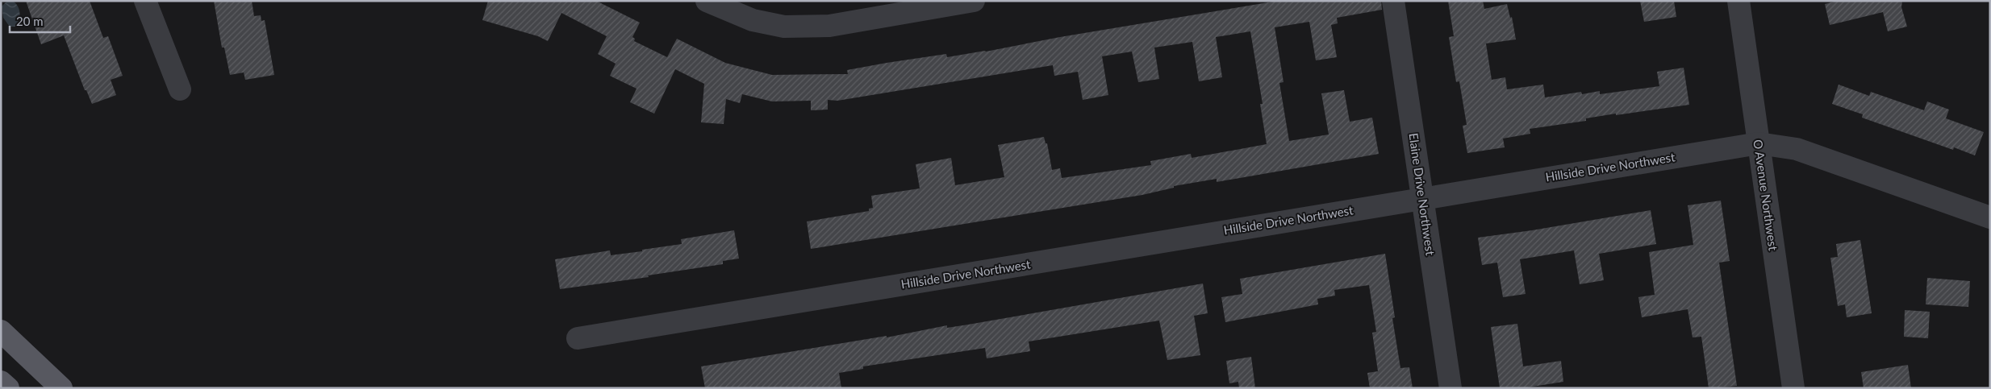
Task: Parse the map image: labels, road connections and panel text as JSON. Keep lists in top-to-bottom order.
{
  "streets": {
    "street": ["Hillside Drive Northwest", "Elaine Drive Northwest", "O Avenue Northwest"]
  },
  "crossings": [
    ["Hillside Drive Northwest", "Elaine Drive Northwest"],
    ["Hillside Drive Northwest", "O Avenue Northwest"]
  ],
  "scale_bar": "20 m"
}
